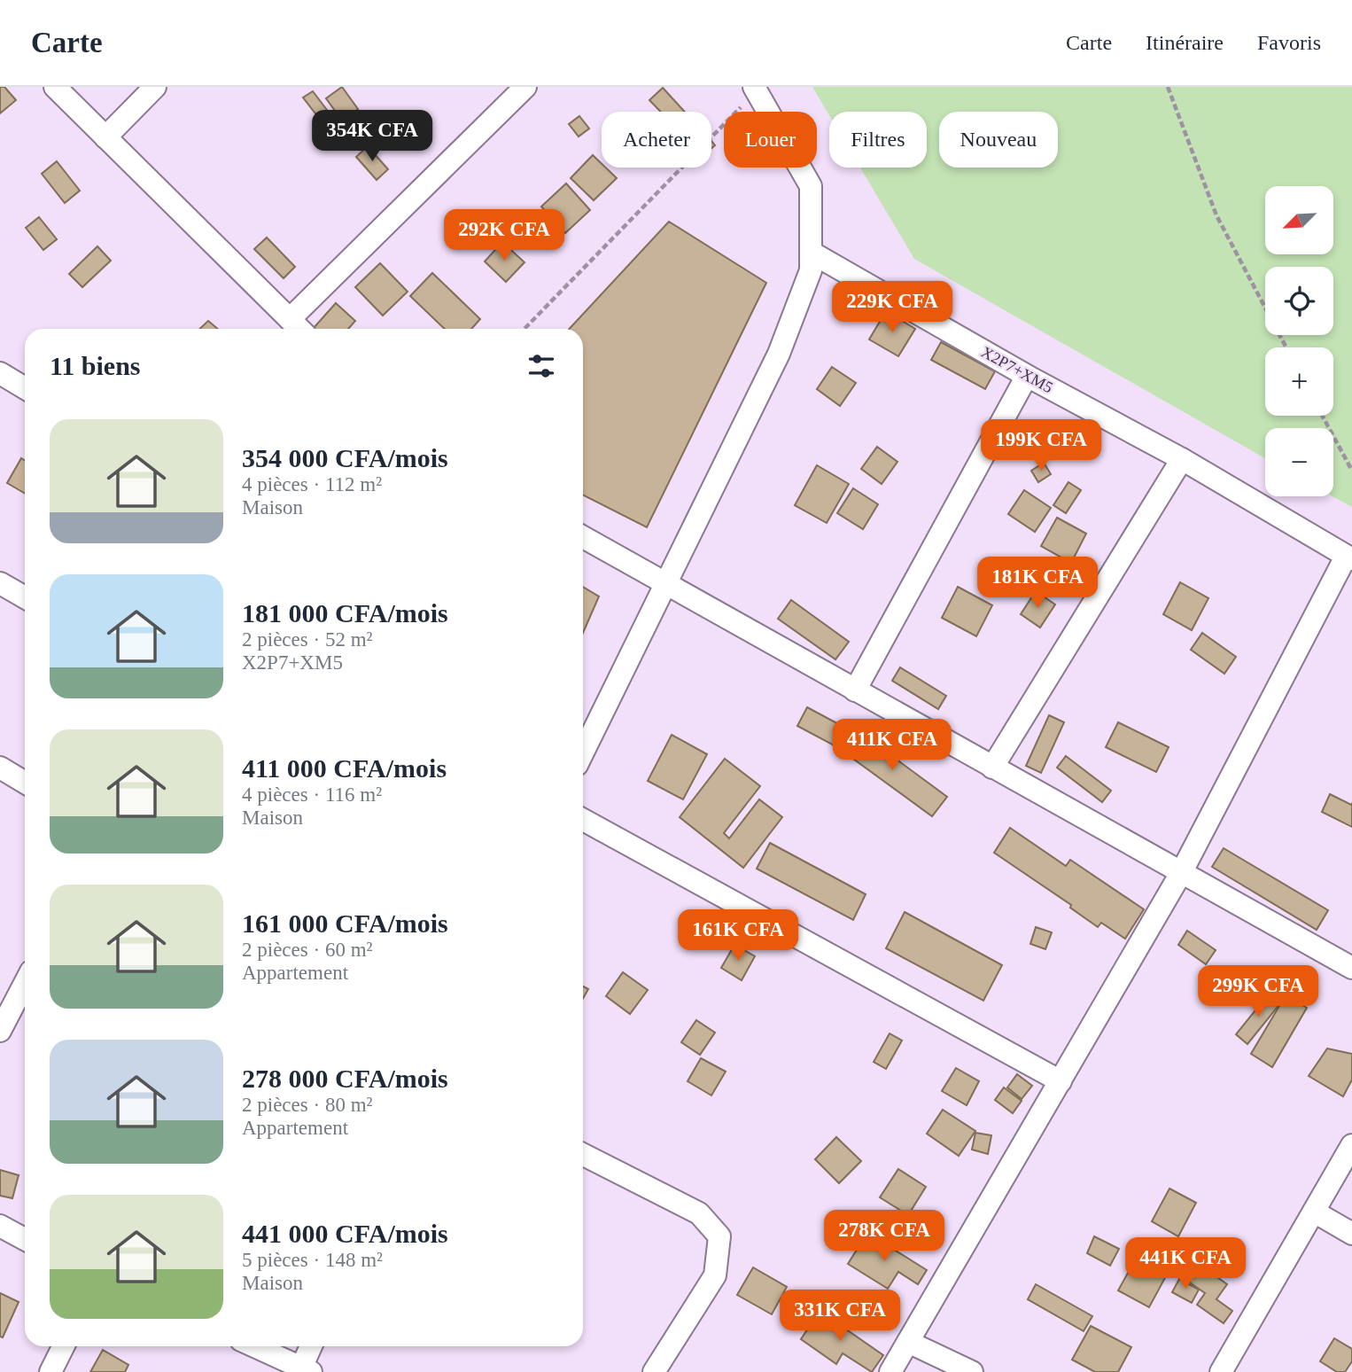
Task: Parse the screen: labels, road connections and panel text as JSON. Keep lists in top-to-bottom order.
{
  "streets": {
    "street": ["X2P7+XM5"]
  },
  "north": "bottom left",
  "page": {
    "header": "Carte",
    "nav": ["Carte", "Itinéraire", "Favoris"],
    "price": [
      "354K CFA",
      "292K CFA",
      "229K CFA",
      "199K CFA",
      "181K CFA",
      "411K CFA",
      "161K CFA",
      "299K CFA",
      "278K CFA",
      "441K CFA",
      "331K CFA"
    ],
    "chip": [
      "Acheter",
      "Louer",
      "Filtres",
      "Nouveau"
    ],
    "map_buttons": ["+", "−"],
    "heading": "11 biens",
    "list": [
      {
        "name": "354 000 CFA/mois",
        "note": "4 pièces · 112 m² · Maison"
      },
      {
        "name": "181 000 CFA/mois",
        "note": "2 pièces · 52 m² · X2P7+XM5"
      },
      {
        "name": "411 000 CFA/mois",
        "note": "4 pièces · 116 m² · Maison"
      },
      {
        "name": "161 000 CFA/mois",
        "note": "2 pièces · 60 m² · Appartement"
      },
      {
        "name": "278 000 CFA/mois",
        "note": "2 pièces · 80 m² · Appartement"
      },
      {
        "name": "441 000 CFA/mois",
        "note": "5 pièces · 148 m² · Maison"
      }
    ]
  }
}
